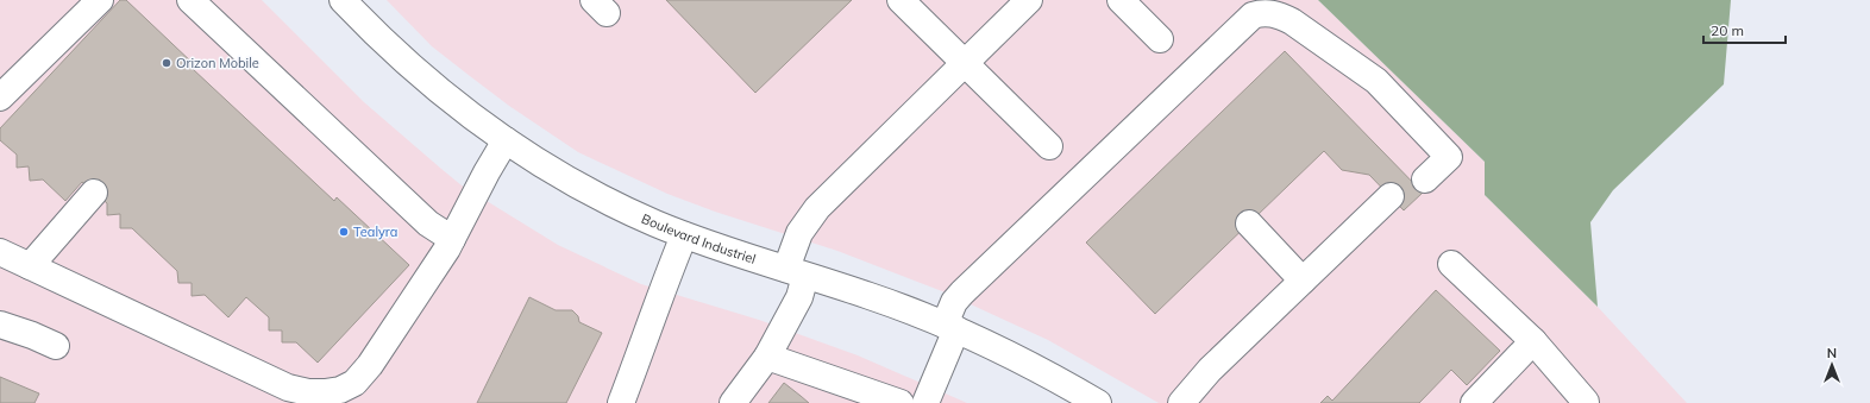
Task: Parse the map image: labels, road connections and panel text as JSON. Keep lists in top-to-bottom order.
{
  "streets": {
    "street": ["Boulevard Industriel"]
  },
  "places": ["Orizon Mobile", "Tealyra"],
  "scale_bar": "20 m",
  "north": "top"
}
